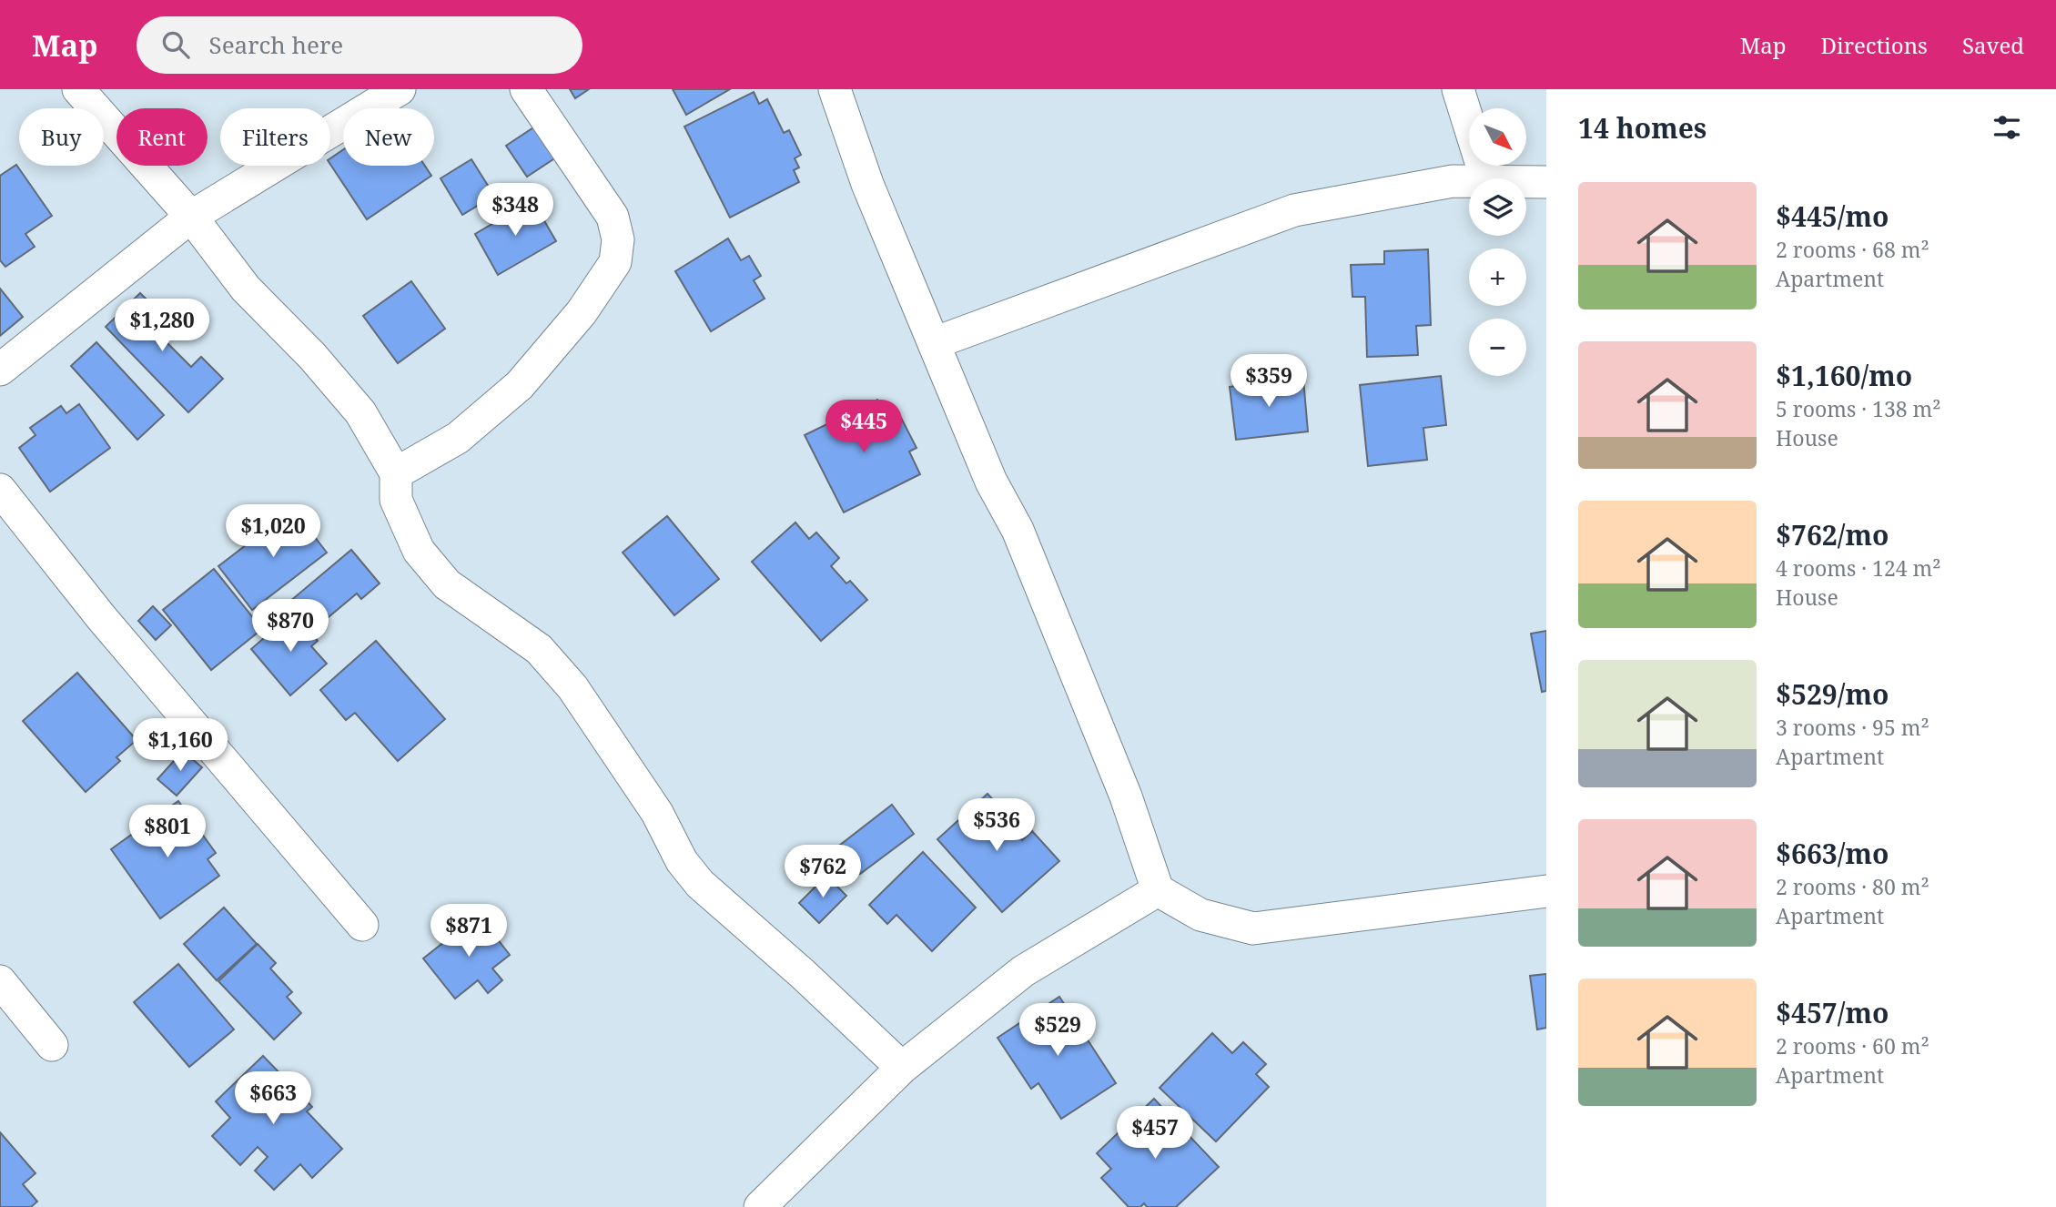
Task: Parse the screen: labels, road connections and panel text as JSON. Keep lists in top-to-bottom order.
{
  "north": "bottom right",
  "page": {
    "header": "Map",
    "search": "Search here",
    "nav": ["Map", "Directions", "Saved"],
    "heading": "14 homes",
    "map_buttons": ["+", "−"],
    "chip": [
      "Buy",
      "Rent",
      "Filters",
      "New"
    ],
    "list": [
      {
        "name": "$445/mo",
        "note": "2 rooms · 68 m² · Apartment"
      },
      {
        "name": "$1,160/mo",
        "note": "5 rooms · 138 m² · House"
      },
      {
        "name": "$762/mo",
        "note": "4 rooms · 124 m² · House"
      },
      {
        "name": "$529/mo",
        "note": "3 rooms · 95 m² · Apartment"
      },
      {
        "name": "$663/mo",
        "note": "2 rooms · 80 m² · Apartment"
      },
      {
        "name": "$457/mo",
        "note": "2 rooms · 60 m² · Apartment"
      }
    ],
    "price": [
      "$348",
      "$1,280",
      "$359",
      "$445",
      "$1,020",
      "$870",
      "$1,160",
      "$536",
      "$801",
      "$762",
      "$871",
      "$529",
      "$663",
      "$457"
    ]
  }
}
